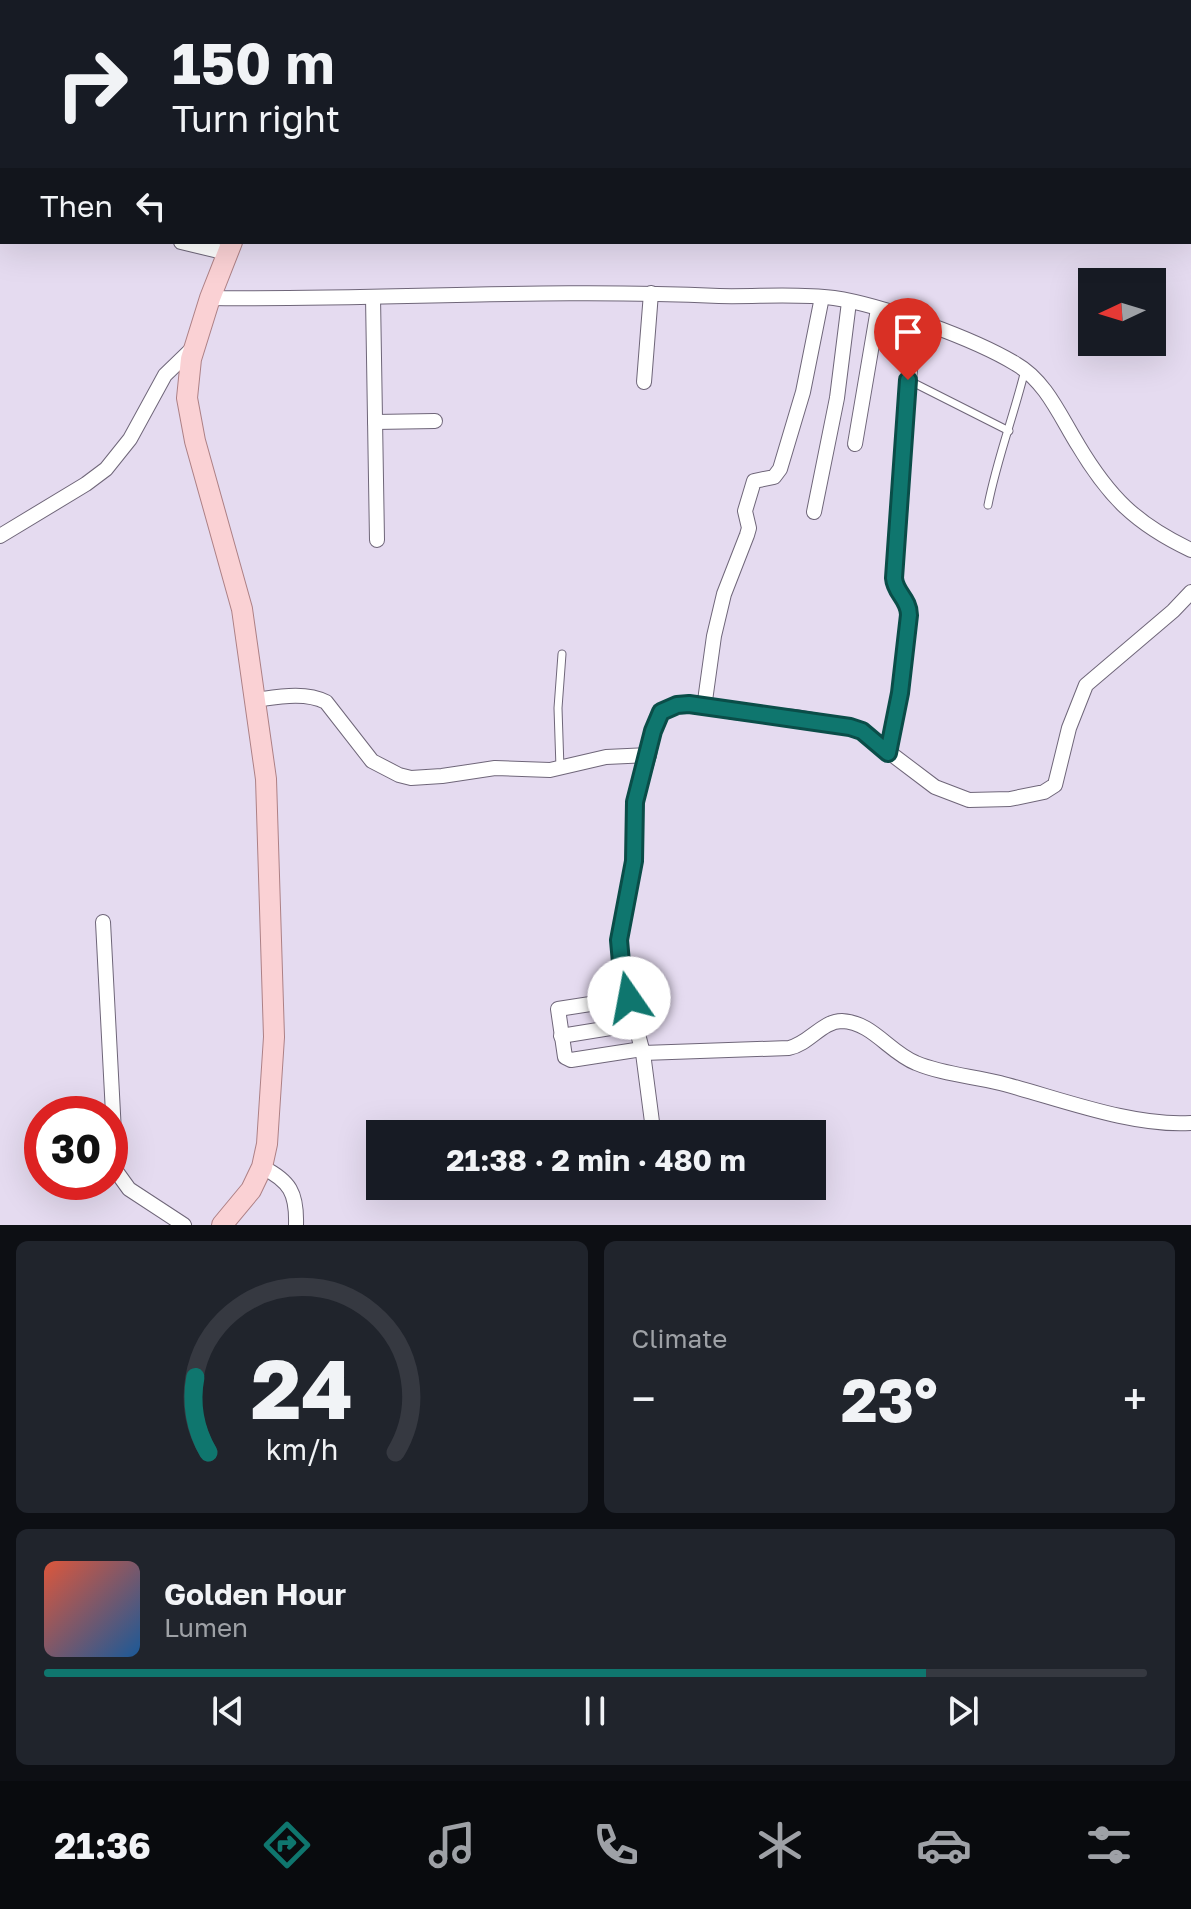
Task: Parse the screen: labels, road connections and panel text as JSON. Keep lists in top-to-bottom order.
{
  "north": "left",
  "page": {
    "turn": ["150 m", "Turn right"],
    "then": "Then",
    "limit": "30",
    "trip": "21:38 · 2 min · 480 m",
    "tile": "Climate",
    "heat": ["−", "23°", "+"],
    "song": ["Golden Hour", "Lumen"],
    "tabs": "21:36",
    "gauge": ["24", "km/h"]
  }
}
